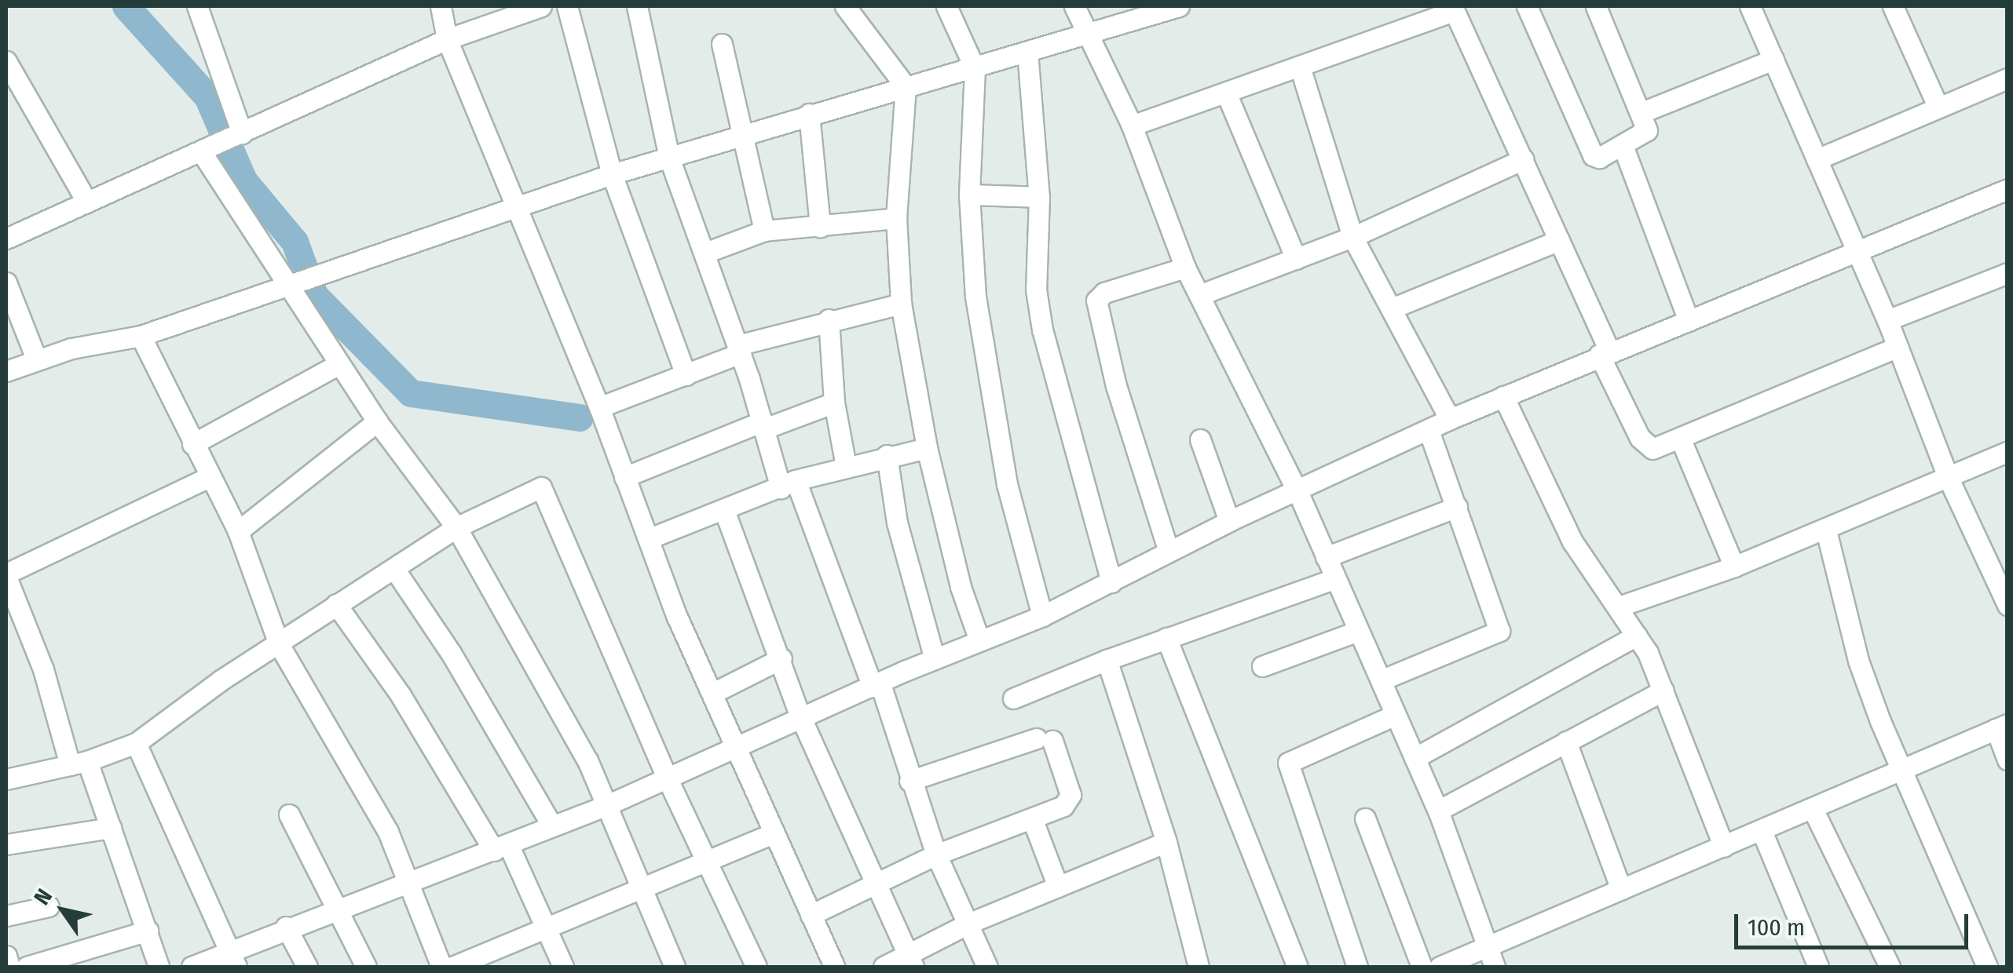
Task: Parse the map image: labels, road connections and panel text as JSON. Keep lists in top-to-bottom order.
{
  "scale_bar": "100 m",
  "north": "top left"
}
